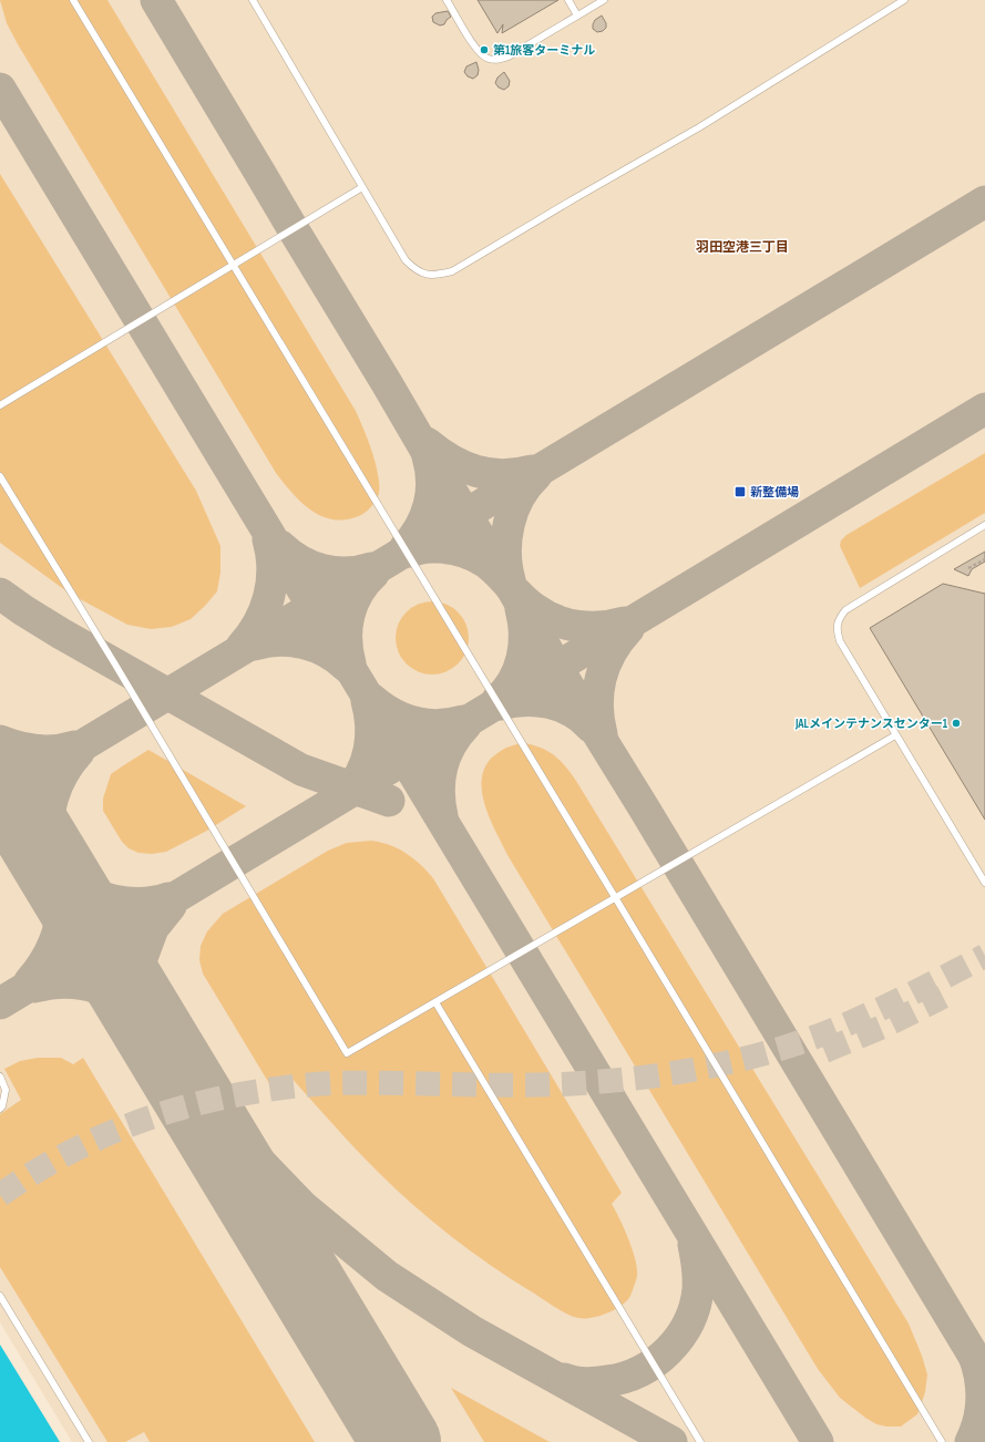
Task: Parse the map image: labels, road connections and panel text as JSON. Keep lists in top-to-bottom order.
{
  "districts": ["羽田空港三丁目"],
  "places": {
    "other": ["第1旅客ターミナル", "JALメインテナンスセンター1"],
    "transit": ["新整備場"]
  }
}
